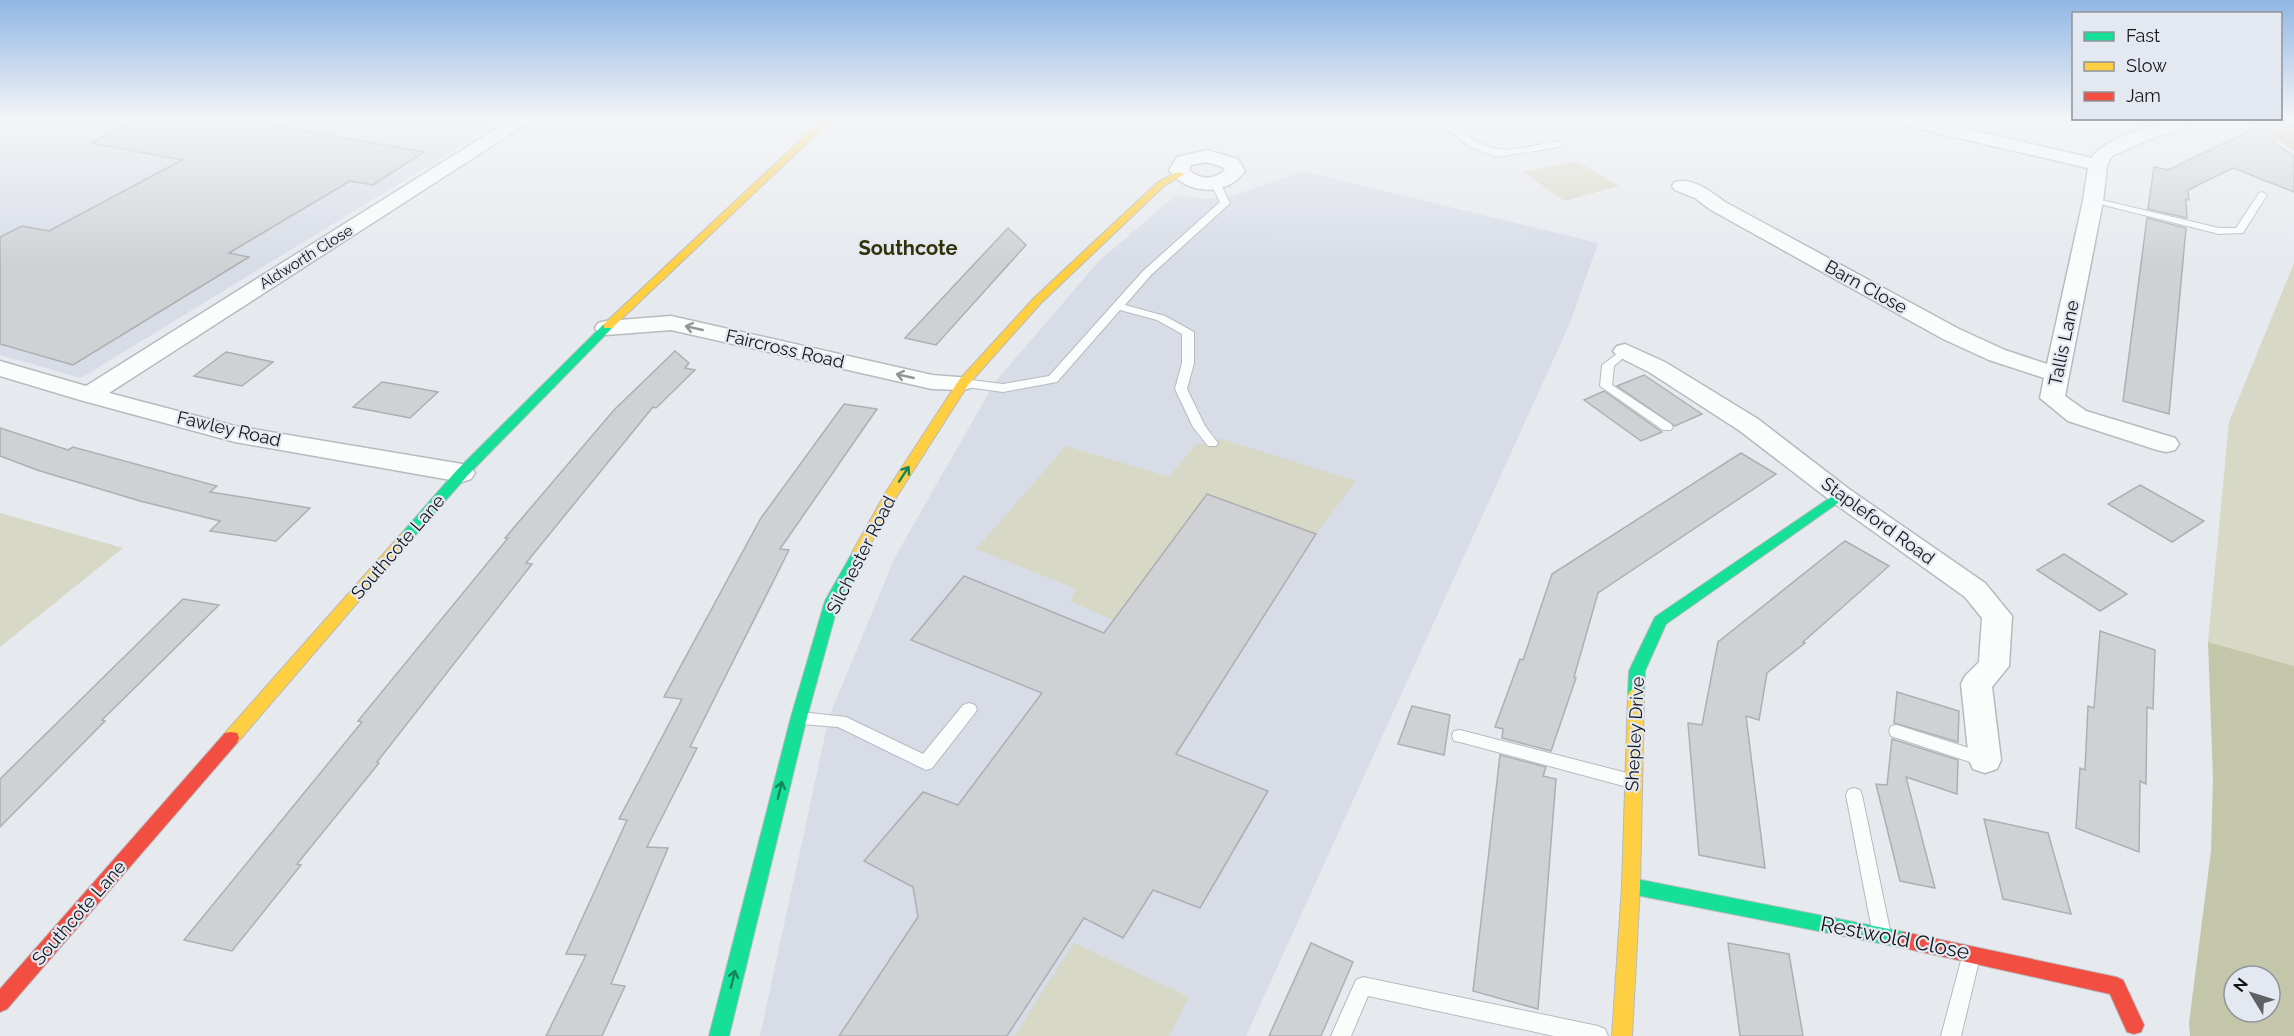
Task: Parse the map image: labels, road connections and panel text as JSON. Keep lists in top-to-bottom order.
{
  "streets": {
    "street": [
      "Aldworth Close",
      "Barn Close",
      "Tallis Lane",
      "Faircross Road",
      "Fawley Road",
      "Stapleford Road",
      "Southcote Lane",
      "Silchester Road",
      "Shepley Drive",
      "Restwold Close"
    ]
  },
  "crossings": [
    ["Aldworth Close", "Fawley Road"],
    ["Barn Close", "Tallis Lane"],
    ["Faircross Road", "Southcote Lane"],
    ["Faircross Road", "Silchester Road"],
    ["Fawley Road", "Southcote Lane"],
    ["Stapleford Road", "Shepley Drive"],
    ["Shepley Drive", "Restwold Close"]
  ],
  "one_way": ["Faircross Road", "Silchester Road"],
  "districts": ["Southcote"],
  "legend": ["Fast", "Slow", "Jam"],
  "north": "top left"
}
